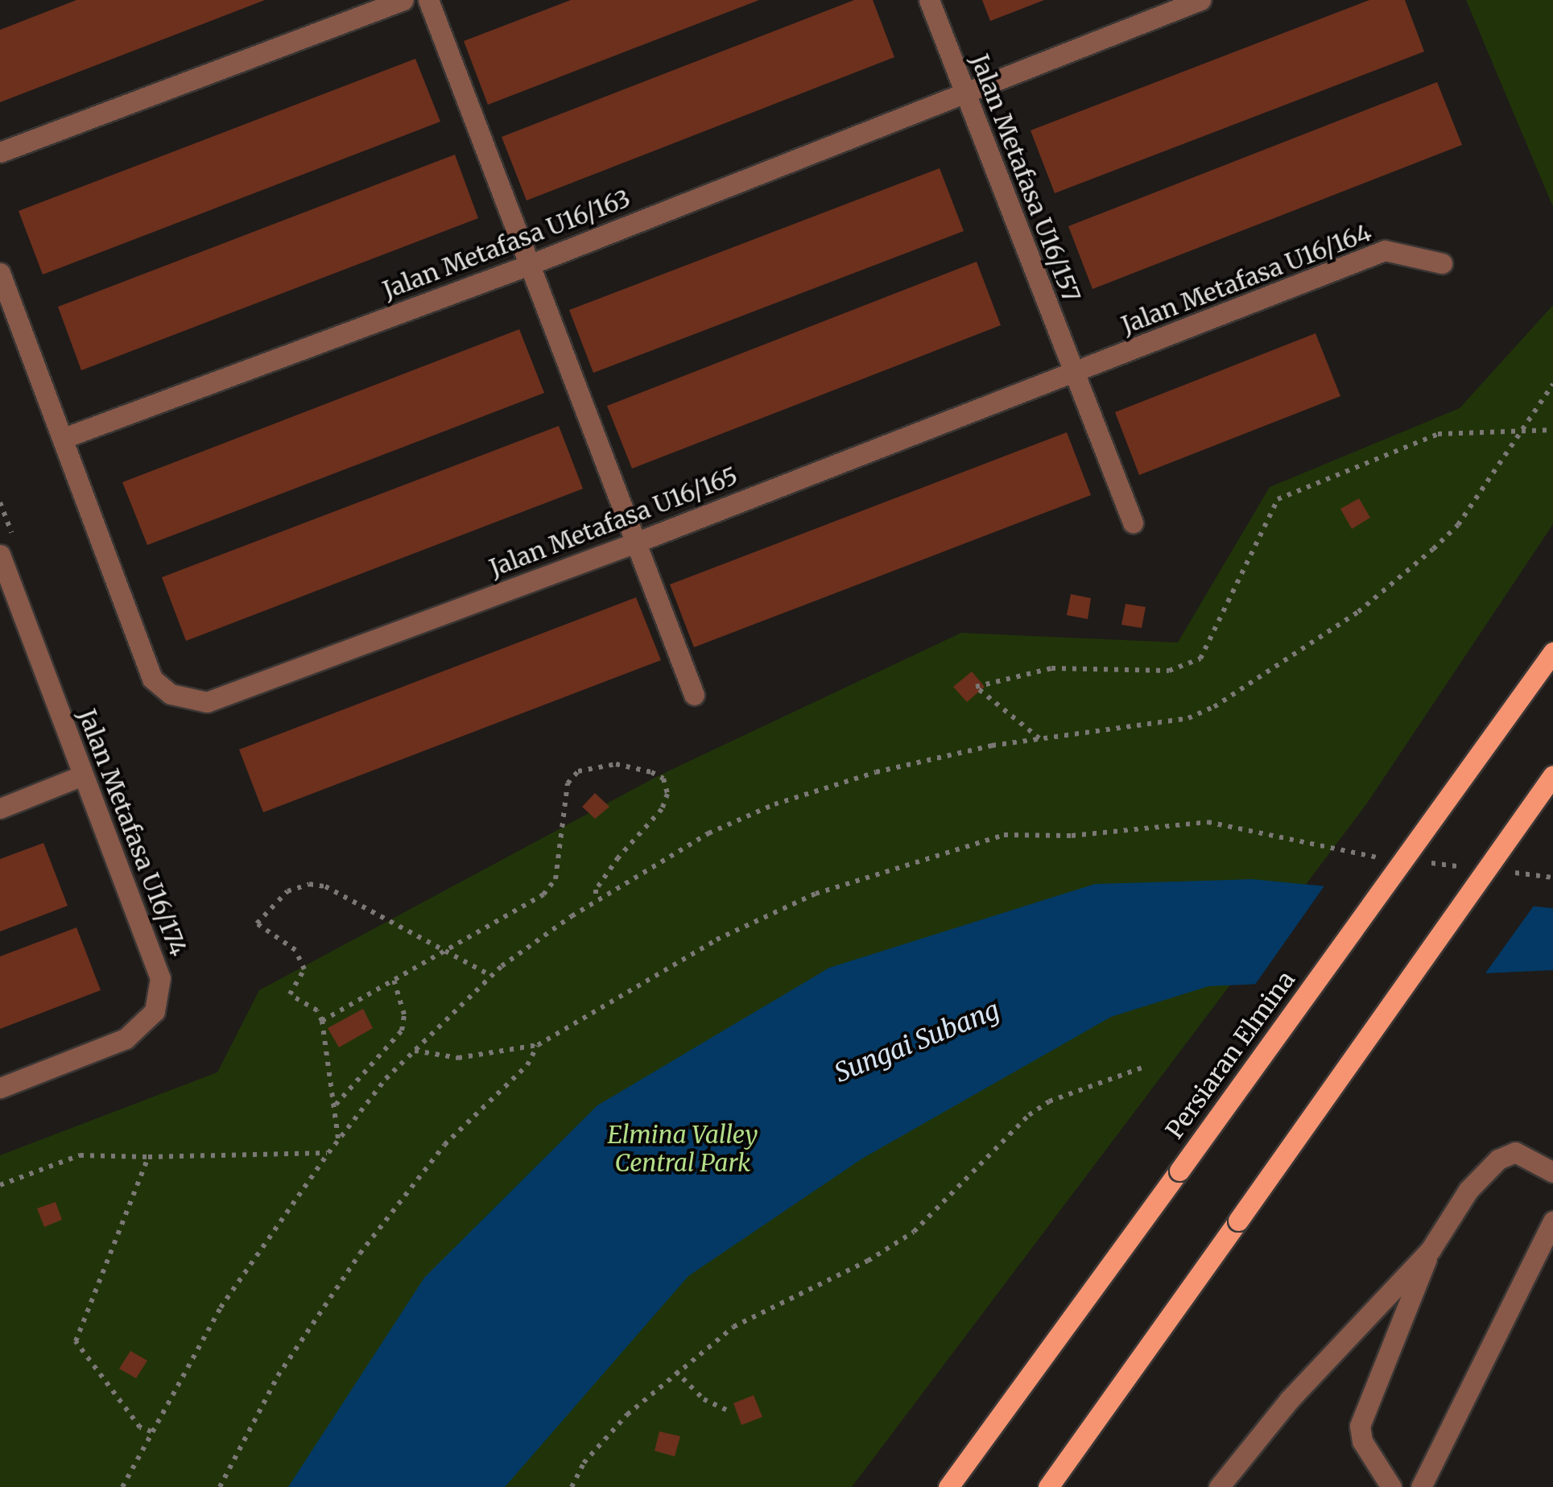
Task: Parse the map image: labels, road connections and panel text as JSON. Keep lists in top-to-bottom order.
{
  "streets": {
    "main road": ["Persiaran Elmina"],
    "street": [
      "Jalan Metafasa U16/157",
      "Jalan Metafasa U16/163",
      "Jalan Metafasa U16/164",
      "Jalan Metafasa U16/165",
      "Jalan Metafasa U16/174"
    ]
  },
  "crossings": [
    ["Jalan Metafasa U16/157", "Jalan Metafasa U16/163"],
    ["Jalan Metafasa U16/157", "Jalan Metafasa U16/164"],
    ["Jalan Metafasa U16/157", "Jalan Metafasa U16/165"],
    ["Jalan Metafasa U16/163", "Jalan Metafasa U16/165"],
    ["Jalan Metafasa U16/164", "Jalan Metafasa U16/165"]
  ],
  "water": ["Sungai Subang"],
  "parks": ["Elmina Valley Central Park"]
}
